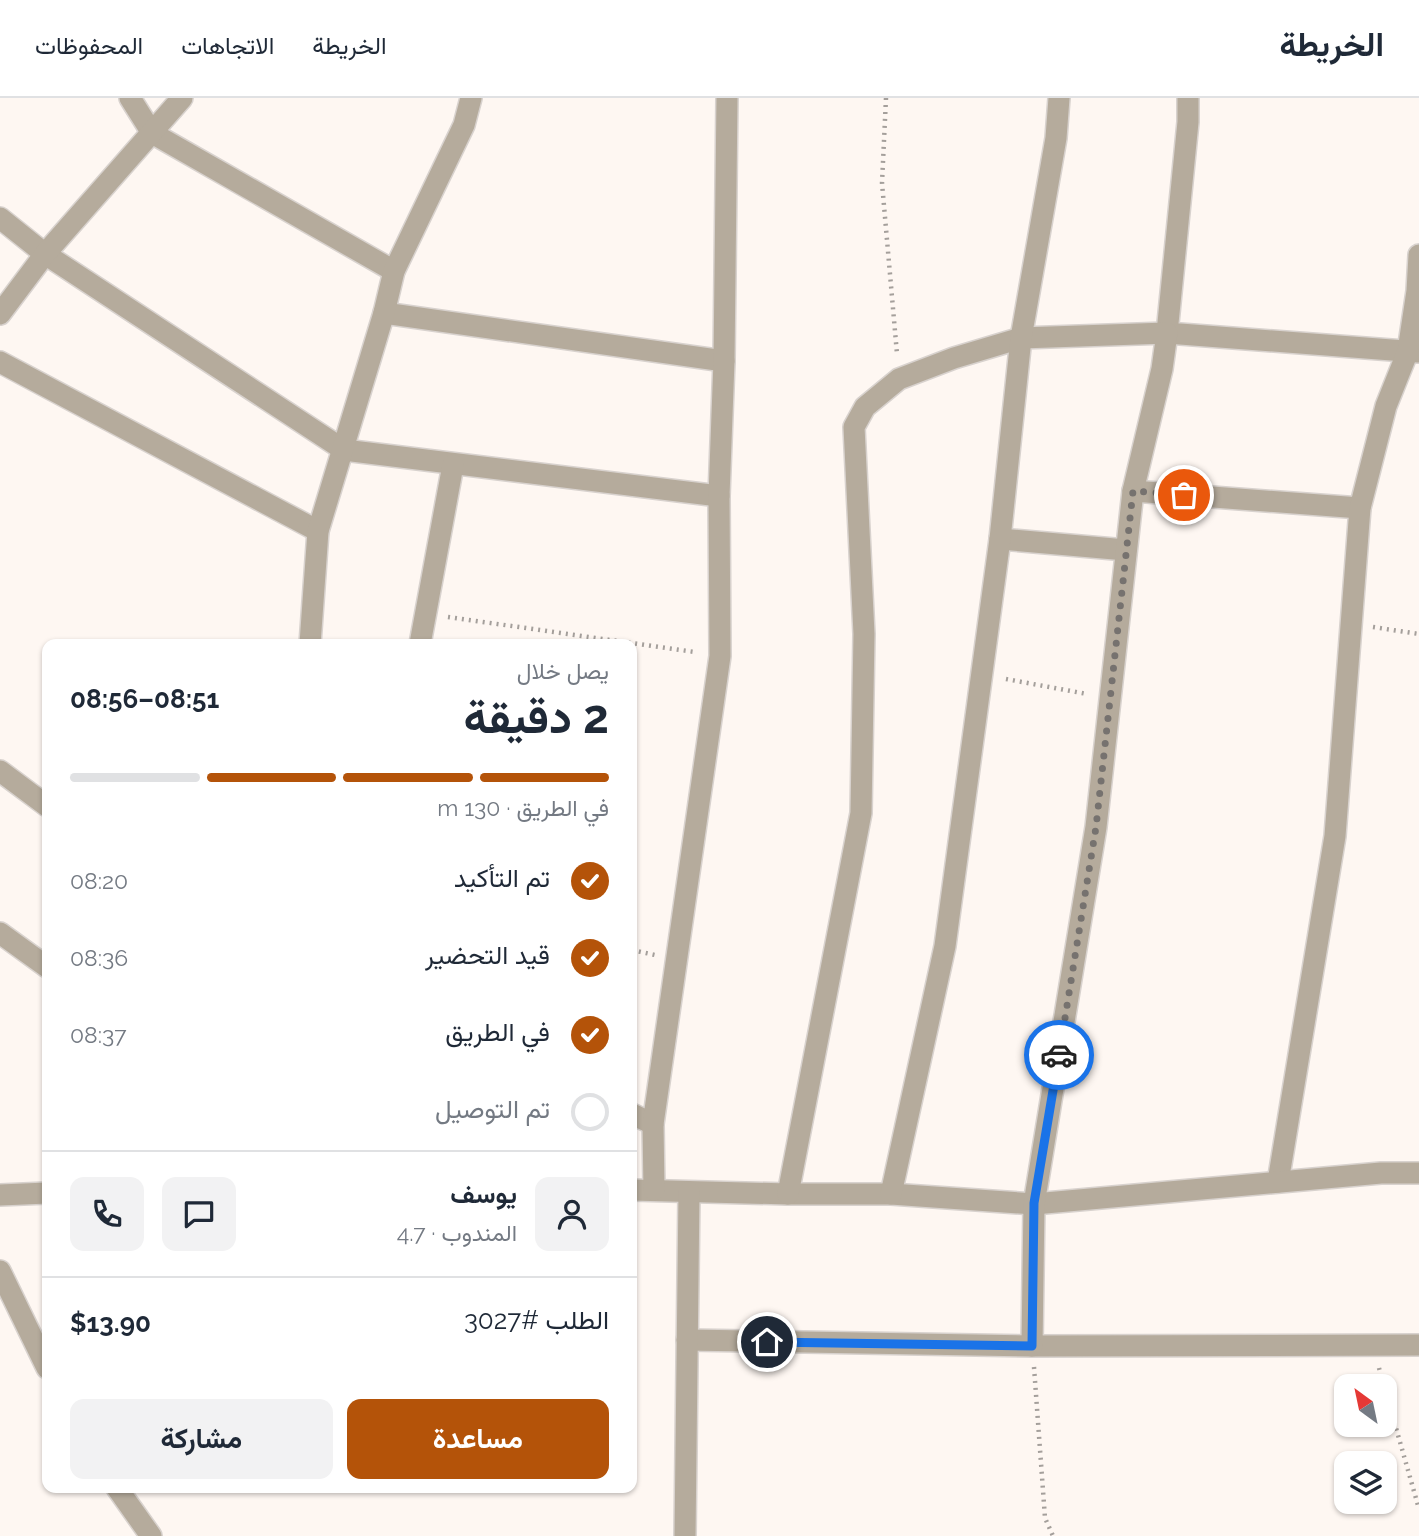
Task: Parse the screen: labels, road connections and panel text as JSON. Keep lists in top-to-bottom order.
{
  "north": "top left",
  "page": {
    "header": "الخريطة",
    "nav": ["الخريطة", "الاتجاهات", "المحفوظات"],
    "heading": ["2 دقيقة", "يصل خلال", "08:51–08:56"],
    "panel": [
      "يوسف",
      "المندوب · 4.7",
      "الطلب #3027",
      "$13.90"
    ],
    "bar": "في الطريق · 130 m",
    "list": [
      ["تم التأكيد", "08:20"],
      ["قيد التحضير", "08:36"],
      ["في الطريق", "08:37"],
      "تم التوصيل"
    ],
    "buttons": ["مساعدة", "مشاركة"]
  }
}
